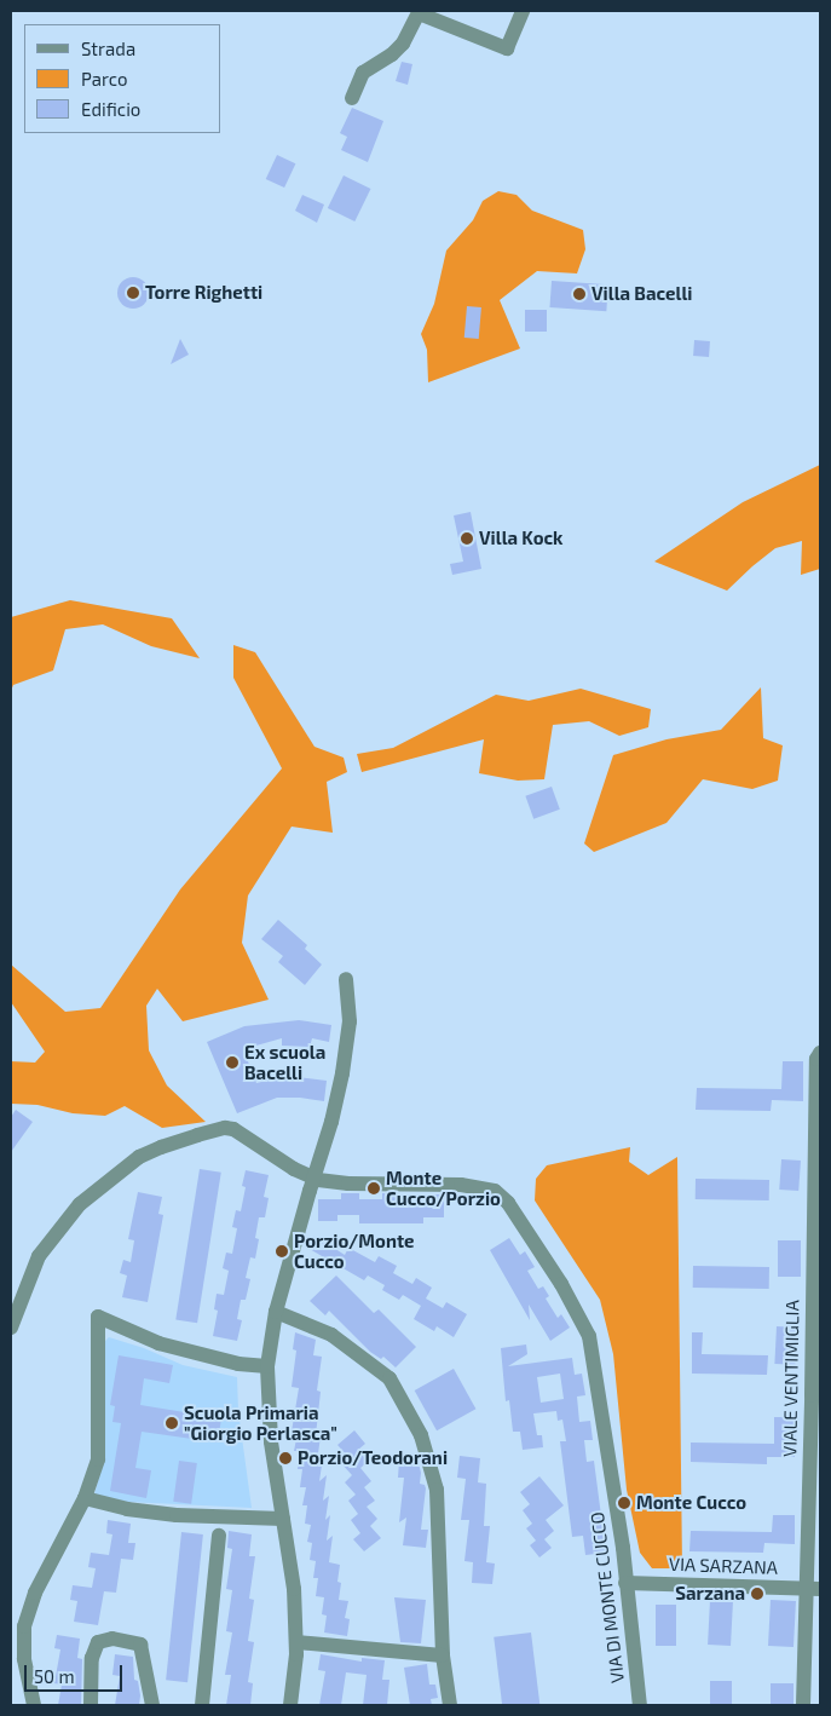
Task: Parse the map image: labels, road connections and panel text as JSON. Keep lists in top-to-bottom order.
{
  "streets": {
    "street": ["VIALE VENTIMIGLIA", "VIA SARZANA", "VIA DI MONTE CUCCO"]
  },
  "crossings": [
    ["VIALE VENTIMIGLIA", "VIA SARZANA"],
    ["VIA SARZANA", "VIA DI MONTE CUCCO"]
  ],
  "places": [
    "Torre Righetti",
    "Villa Bacelli",
    "Villa Kock",
    "Ex scuola Bacelli",
    "Monte Cucco/Porzio",
    "Porzio/Monte Cucco",
    "Scuola Primaria \"Giorgio Perlasca\"",
    "Porzio/Teodorani",
    "Monte Cucco",
    "Sarzana"
  ],
  "legend": ["Strada", "Parco", "Edificio"],
  "scale_bar": "50 m"
}
